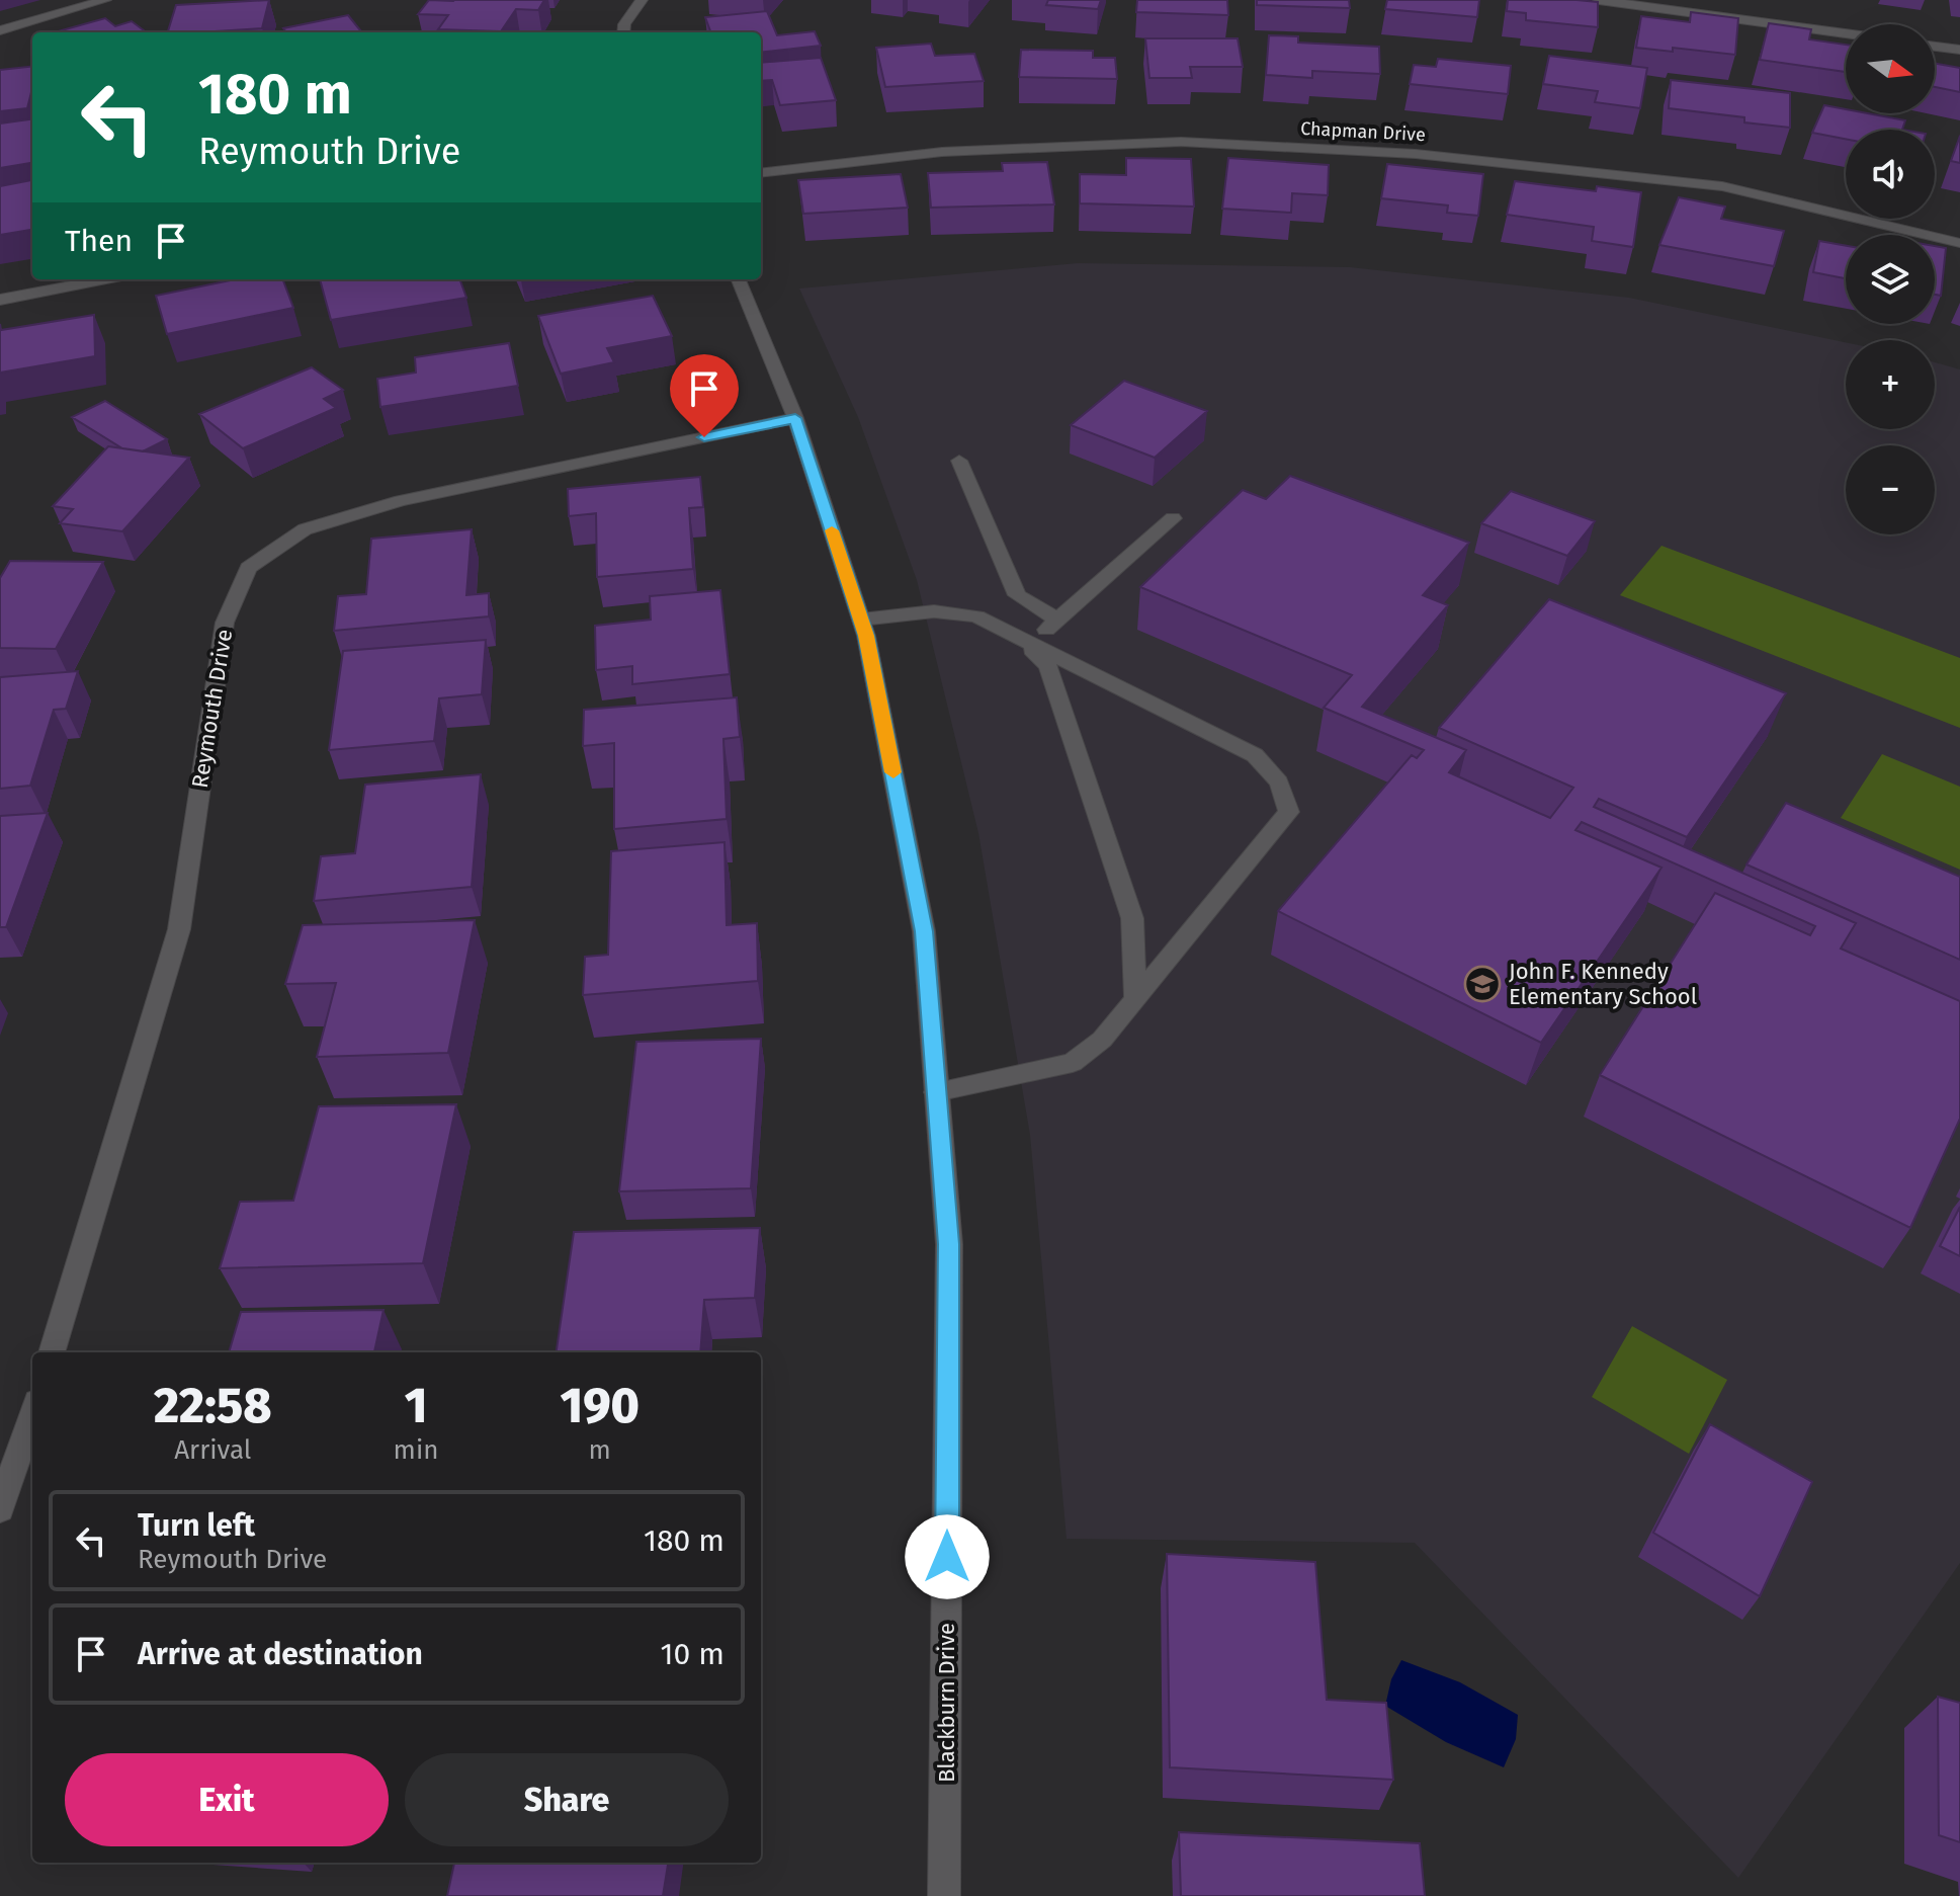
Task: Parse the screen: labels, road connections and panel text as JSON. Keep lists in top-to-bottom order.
{
  "streets": {
    "street": ["Chapman Drive", "Reymouth Drive", "Blackburn Drive"]
  },
  "crossings": [
    ["Reymouth Drive", "Blackburn Drive"]
  ],
  "places": {
    "school or university": ["John F. Kennedy Elementary School"]
  },
  "north": "right",
  "page": {
    "map_buttons": ["+", "−"],
    "turn": ["180 m", "Reymouth Drive"],
    "then": "Then",
    "eta": [
      "22:58",
      "Arrival",
      "1",
      "min",
      "190",
      "m"
    ],
    "list": [
      {
        "name": "Turn left",
        "note": "Reymouth Drive",
        "value": "180 m"
      },
      {
        "name": "Arrive at destination",
        "value": "10 m"
      }
    ],
    "buttons": ["Exit", "Share"]
  }
}
